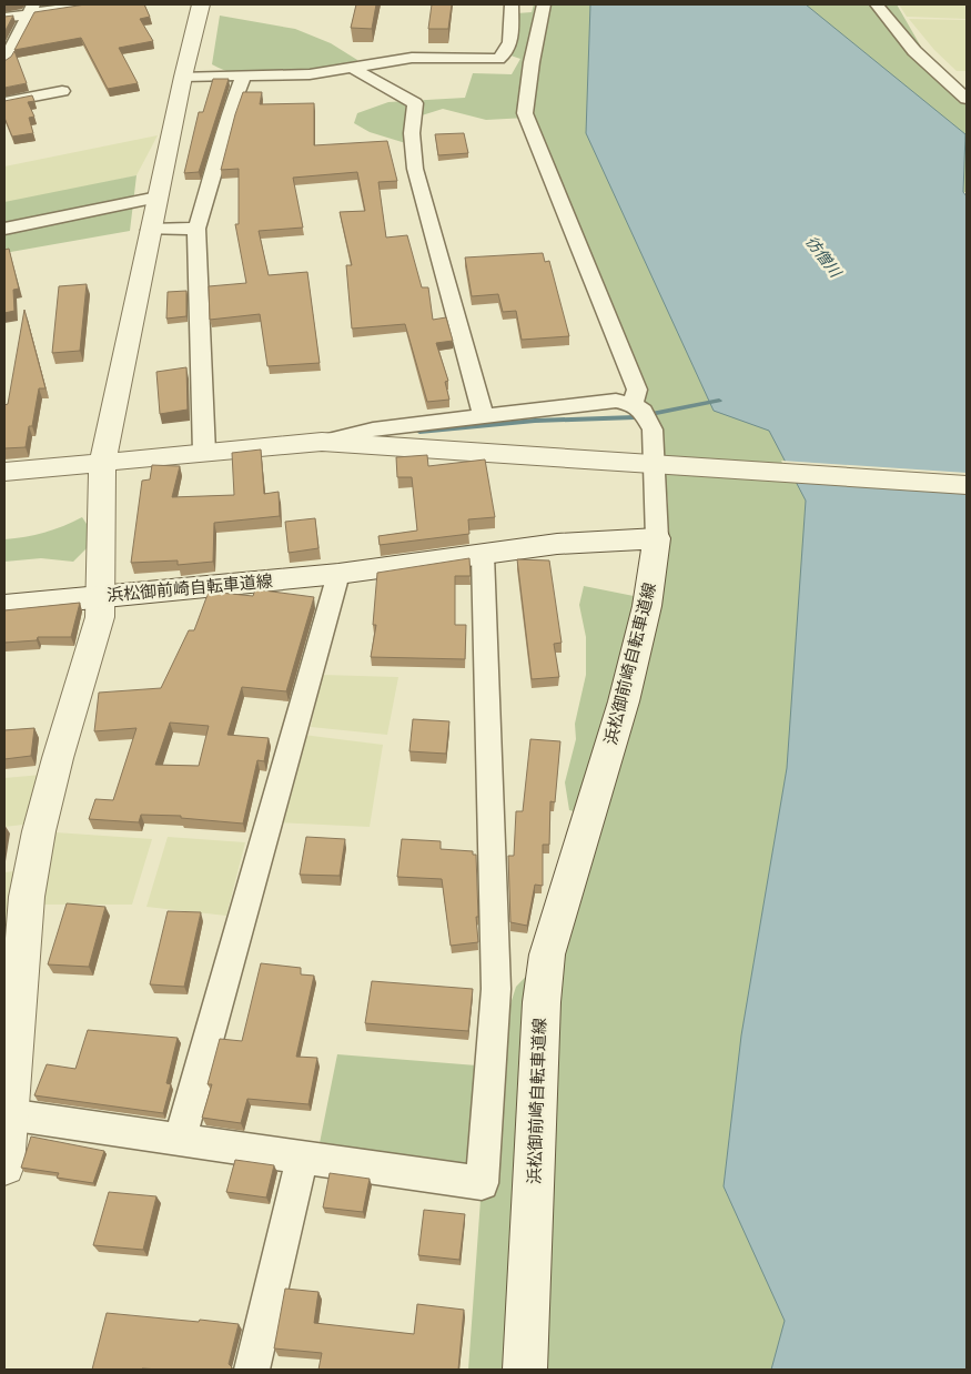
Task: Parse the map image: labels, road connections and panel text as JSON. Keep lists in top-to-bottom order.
{
  "streets": {
    "street": ["浜松御前崎自転車道線"]
  },
  "water": ["彷僧川"]
}
